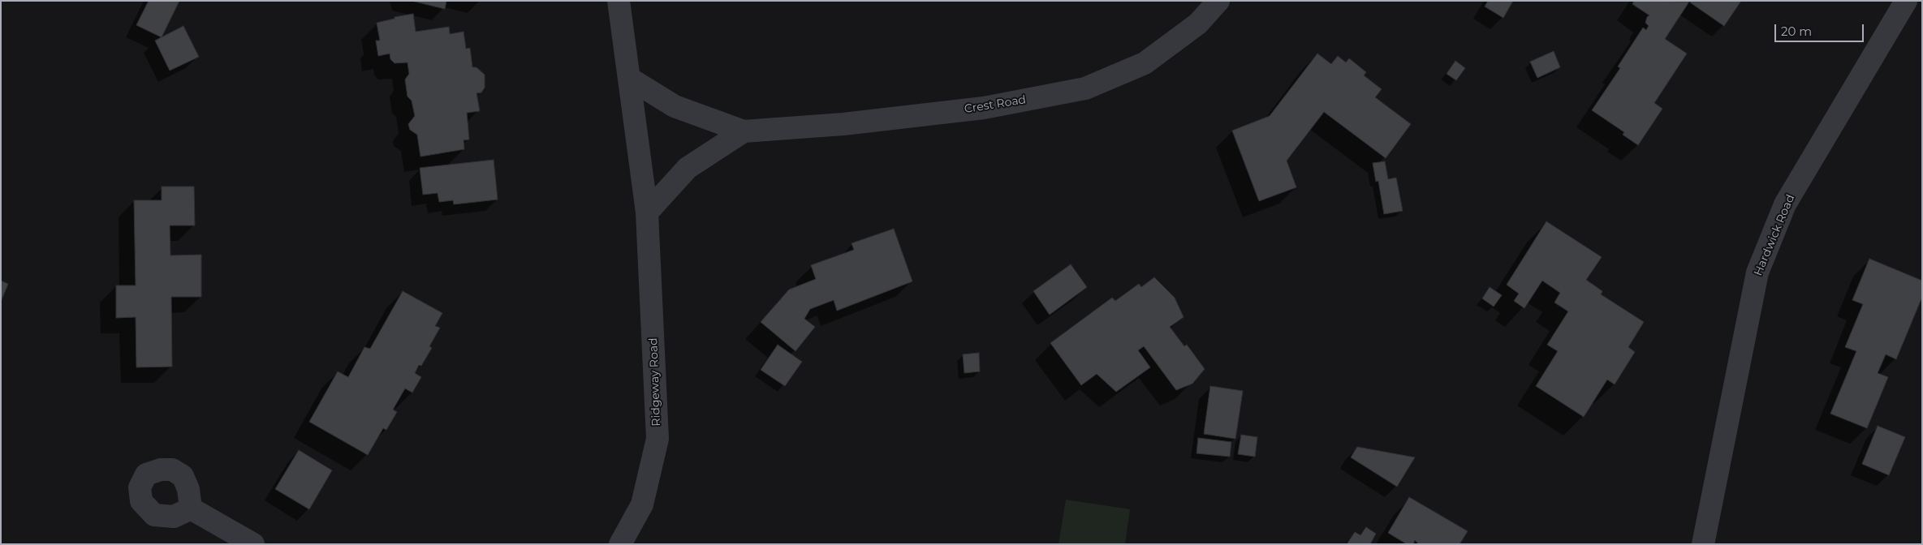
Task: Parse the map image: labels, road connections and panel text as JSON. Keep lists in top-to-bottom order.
{
  "streets": {
    "street": ["Crest Road", "Hardwick Road", "Ridgeway Road"]
  },
  "scale_bar": "20 m"
}
